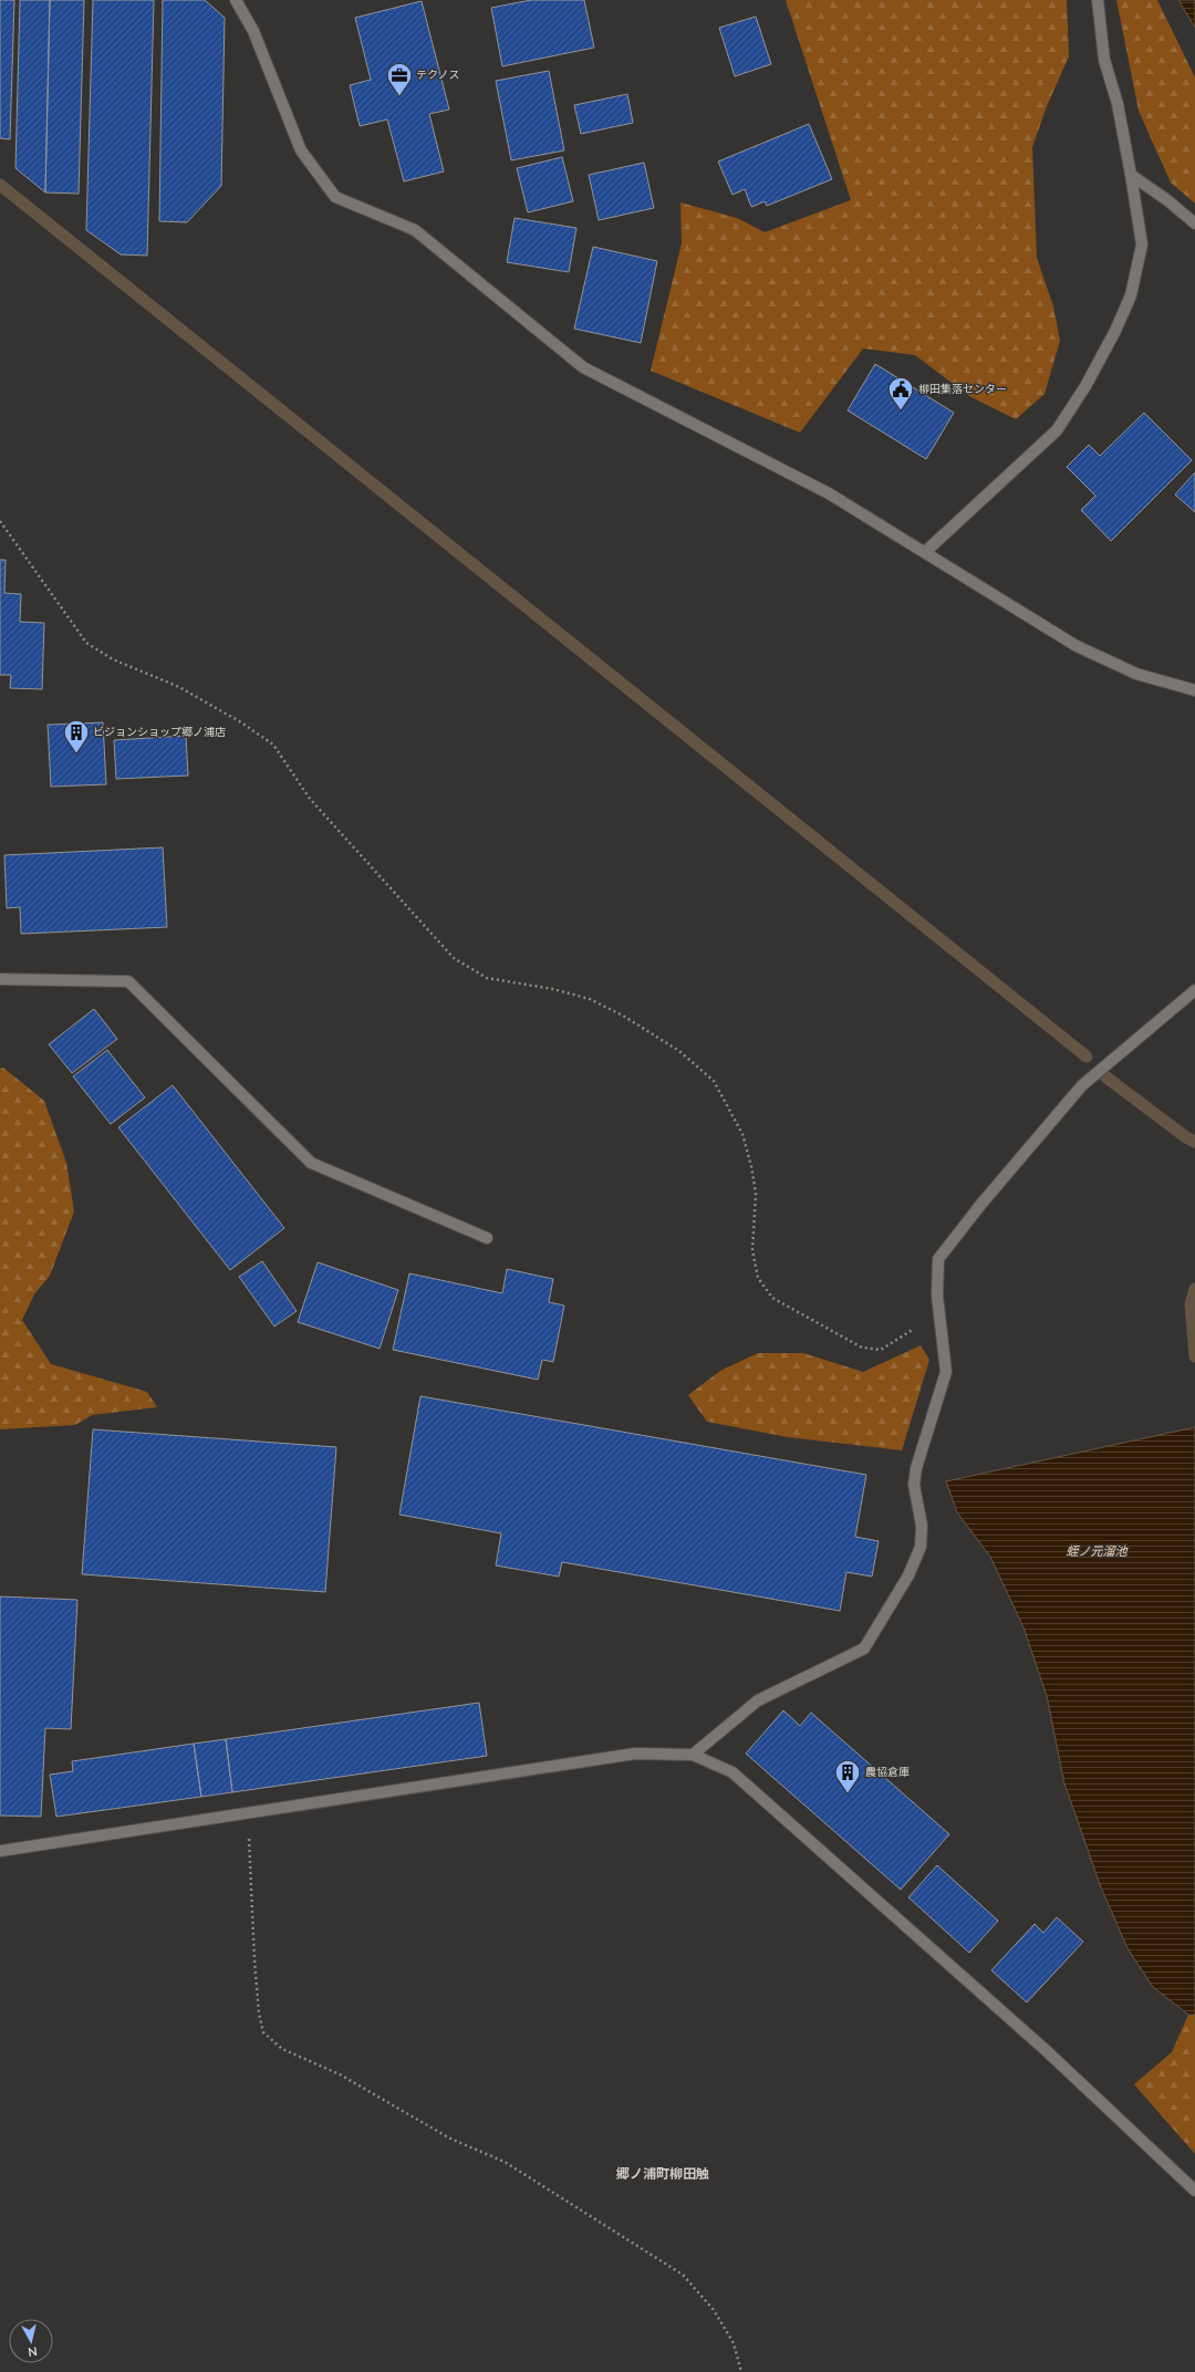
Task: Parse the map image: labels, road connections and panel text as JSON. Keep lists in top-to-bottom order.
{
  "districts": ["郷ノ浦町柳田触"],
  "water": ["蛭ノ元溜池"],
  "places": {
    "office": ["テクノス"],
    "public building": ["柳田集落センター"],
    "building": ["ビジョンショップ郷ノ浦店", "農協倉庫"]
  },
  "north": "bottom"
}
